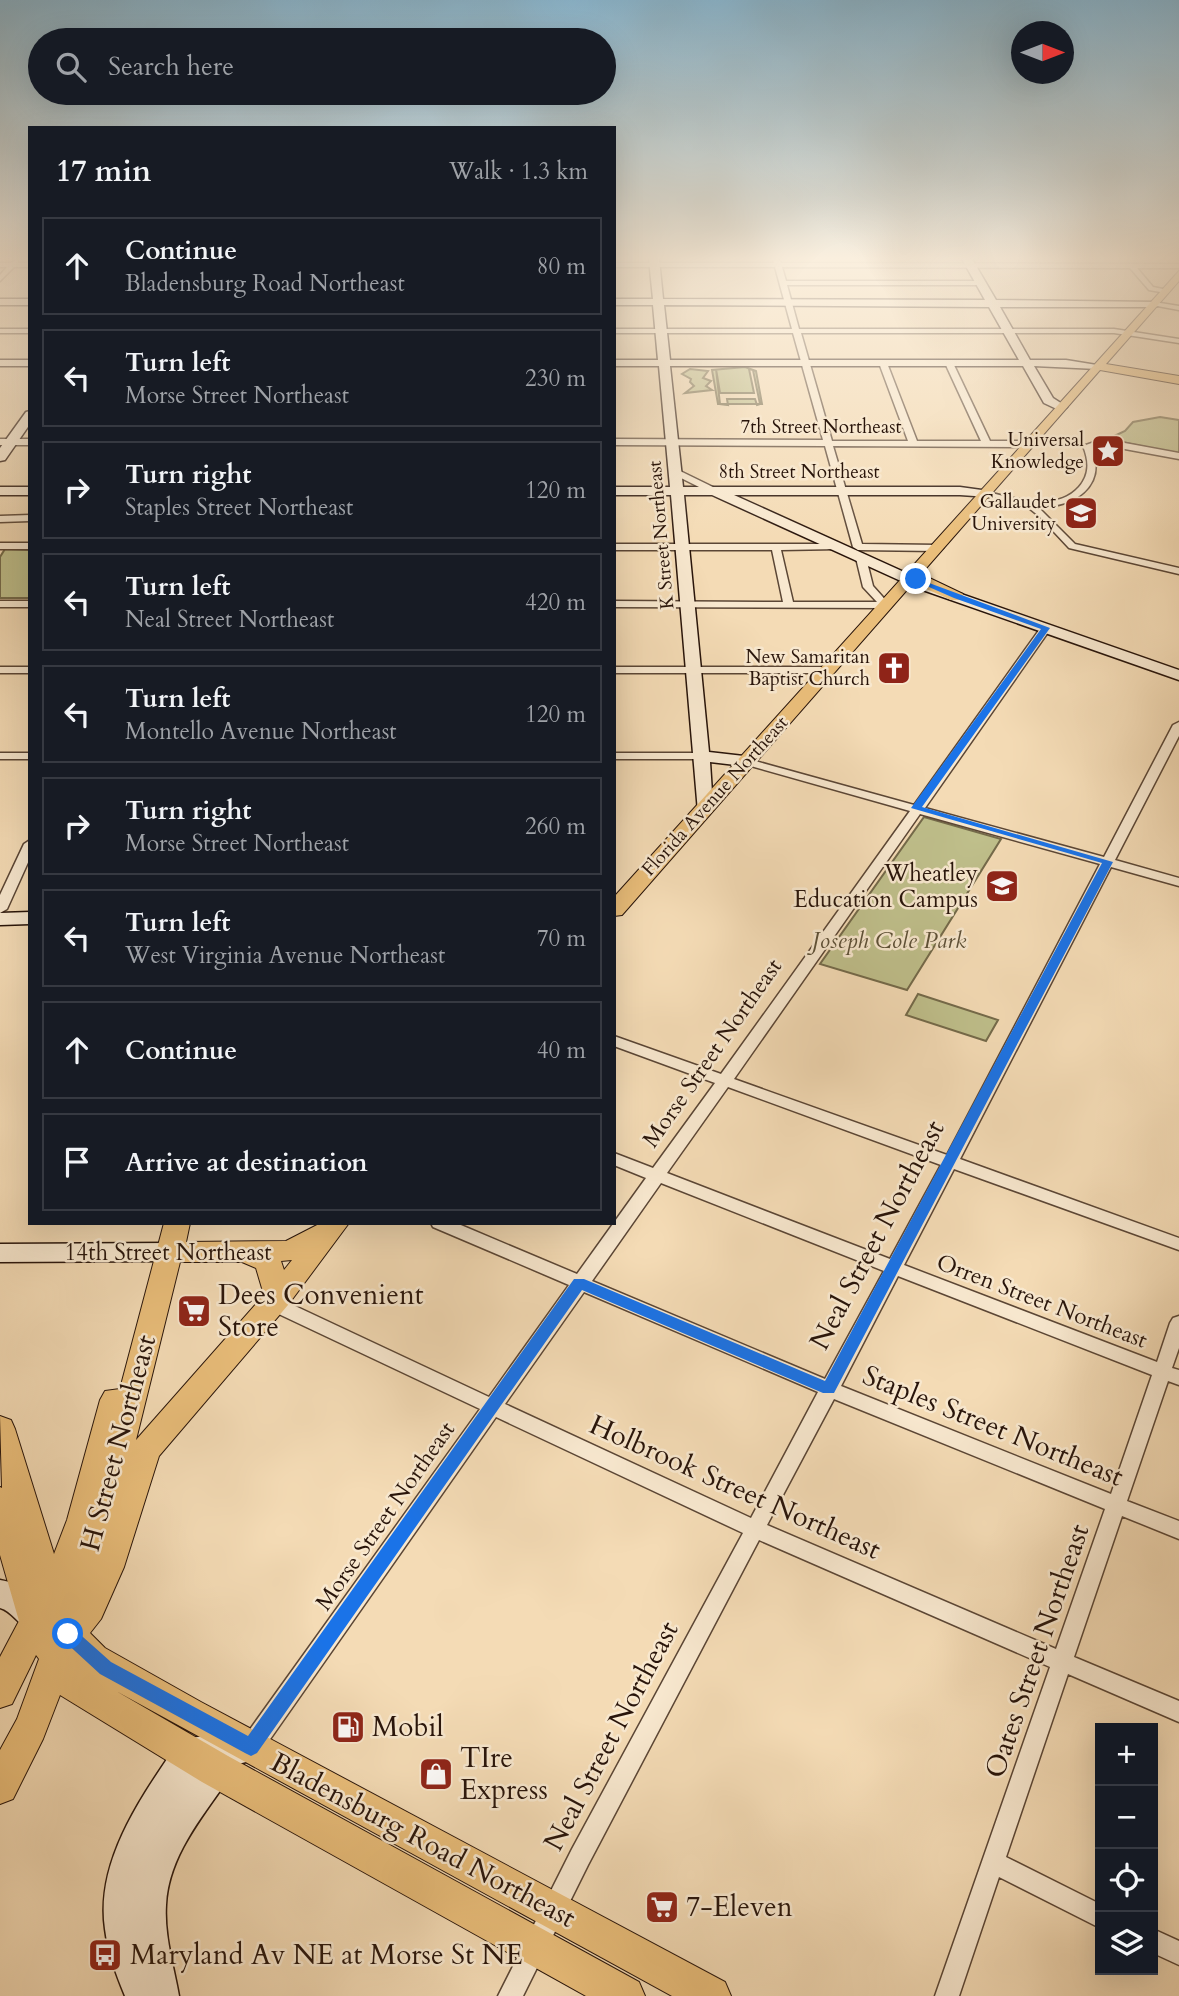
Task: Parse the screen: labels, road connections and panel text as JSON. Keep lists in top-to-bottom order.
{
  "streets": {
    "main road": [
      "8th Street Northeast",
      "K Street Northeast",
      "Florida Avenue Northeast",
      "14th Street Northeast",
      "H Street Northeast",
      "Bladensburg Road Northeast"
    ],
    "street": [
      "7th Street Northeast",
      "Morse Street Northeast",
      "Neal Street Northeast",
      "Orren Street Northeast",
      "Staples Street Northeast",
      "Holbrook Street Northeast",
      "Oates Street Northeast"
    ]
  },
  "crossings": [
    ["7th Street Northeast", "K Street Northeast"],
    ["7th Street Northeast", "Florida Avenue Northeast"],
    ["8th Street Northeast", "K Street Northeast"],
    ["8th Street Northeast", "Florida Avenue Northeast"],
    ["K Street Northeast", "Florida Avenue Northeast"],
    ["Morse Street Northeast", "Orren Street Northeast"],
    ["Morse Street Northeast", "Staples Street Northeast"],
    ["Morse Street Northeast", "Holbrook Street Northeast"],
    ["Morse Street Northeast", "Bladensburg Road Northeast"],
    ["Neal Street Northeast", "Orren Street Northeast"],
    ["Neal Street Northeast", "Staples Street Northeast"],
    ["Neal Street Northeast", "Holbrook Street Northeast"],
    ["Neal Street Northeast", "Bladensburg Road Northeast"],
    ["14th Street Northeast", "H Street Northeast"],
    ["Orren Street Northeast", "Oates Street Northeast"],
    ["Staples Street Northeast", "Oates Street Northeast"],
    ["H Street Northeast", "Bladensburg Road Northeast"],
    ["Holbrook Street Northeast", "Oates Street Northeast"]
  ],
  "parks": ["Joseph Cole Park"],
  "places": {
    "place": ["Universal Knowledge"],
    "school or university": ["Gallaudet University", "Wheatley Education Campus"],
    "church": ["New Samaritan Baptist Church"],
    "supermarket": ["Dees Convenient Store", "7-Eleven"],
    "fuel station": ["Mobil"],
    "shop": ["TIre Express"],
    "bus stop": ["Maryland Av NE at Morse St NE"]
  },
  "north": "right",
  "page": {
    "search": "Search here",
    "heading": ["17 min", "Walk · 1.3 km"],
    "list": [
      ["Continue", "Bladensburg Road Northeast", "80 m"],
      ["Turn left", "Morse Street Northeast", "230 m"],
      ["Turn right", "Staples Street Northeast", "120 m"],
      ["Turn left", "Neal Street Northeast", "420 m"],
      ["Turn left", "Montello Avenue Northeast", "120 m"],
      ["Turn right", "Morse Street Northeast", "260 m"],
      ["Turn left", "West Virginia Avenue Northeast", "70 m"],
      ["Continue", "40 m"],
      "Arrive at destination"
    ],
    "map_buttons": ["+", "−"]
  }
}
